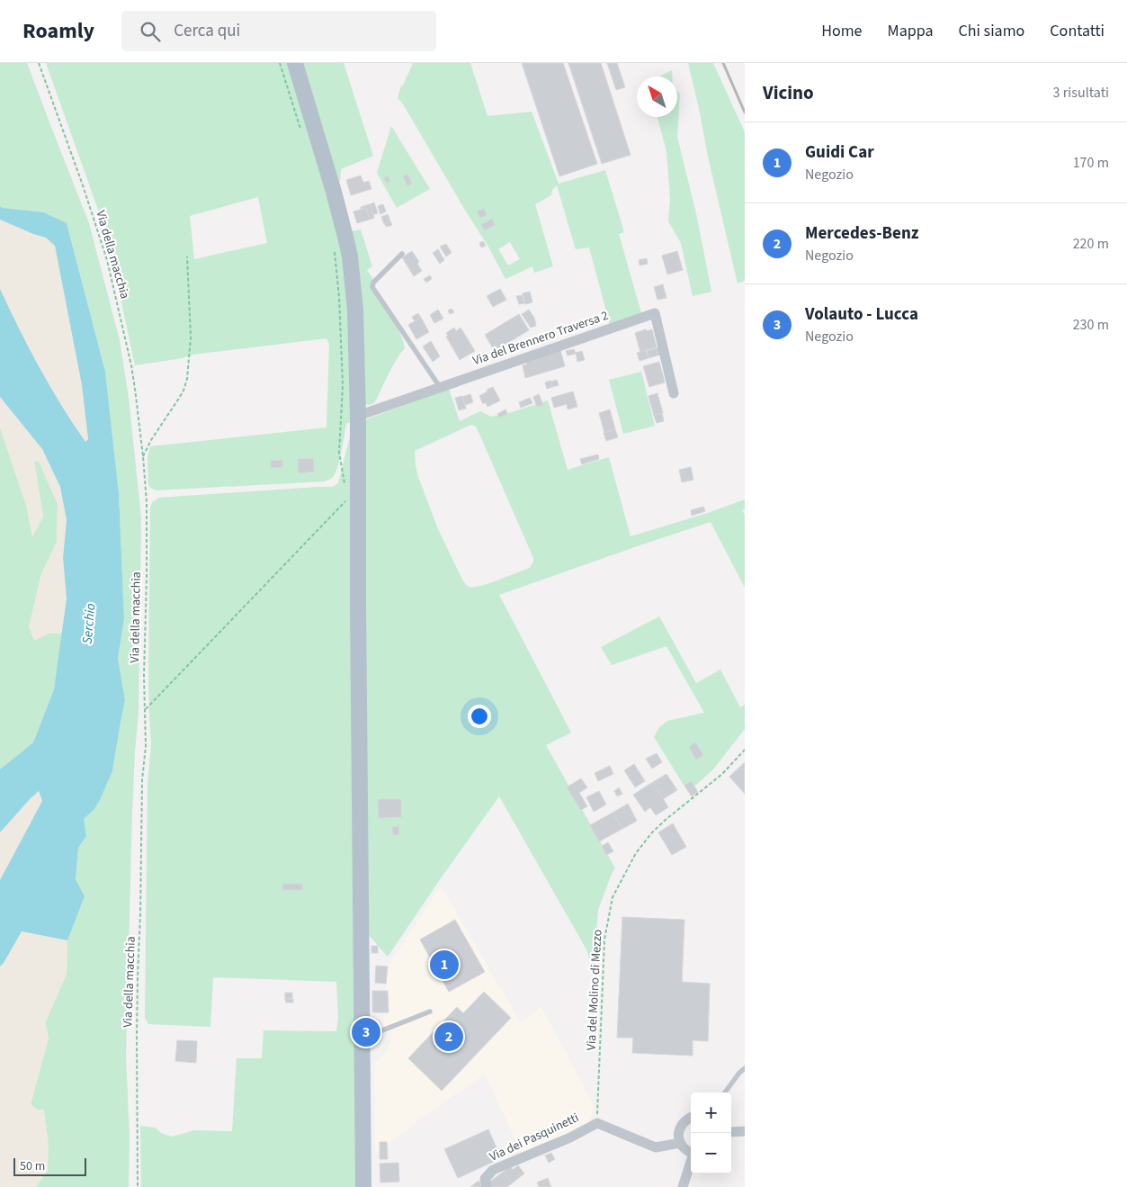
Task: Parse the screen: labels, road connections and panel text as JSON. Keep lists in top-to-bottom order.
{
  "streets": {
    "street": ["Via del Brennero Traversa 2", "Via dei Pasquinetti"],
    "path": ["Via della macchia", "Via del Molino di Mezzo"]
  },
  "crossings": [
    ["Via del Molino di Mezzo", "Via dei Pasquinetti"]
  ],
  "water": ["Serchio"],
  "scale_bar": "50 m",
  "north": "top left",
  "page": {
    "header": "Roamly",
    "search": "Cerca qui",
    "nav": [
      "Home",
      "Mappa",
      "Chi siamo",
      "Contatti"
    ],
    "heading": ["Vicino", "3 risultati"],
    "list": [
      {
        "mark": "1",
        "name": "Guidi Car",
        "note": "Negozio",
        "value": "170 m"
      },
      {
        "mark": "2",
        "name": "Mercedes-Benz",
        "note": "Negozio",
        "value": "220 m"
      },
      {
        "mark": "3",
        "name": "Volauto - Lucca",
        "note": "Negozio",
        "value": "230 m"
      }
    ],
    "pins": ["1", "3", "2"],
    "map_buttons": ["+", "−"],
    "scale": "50 m"
  }
}
